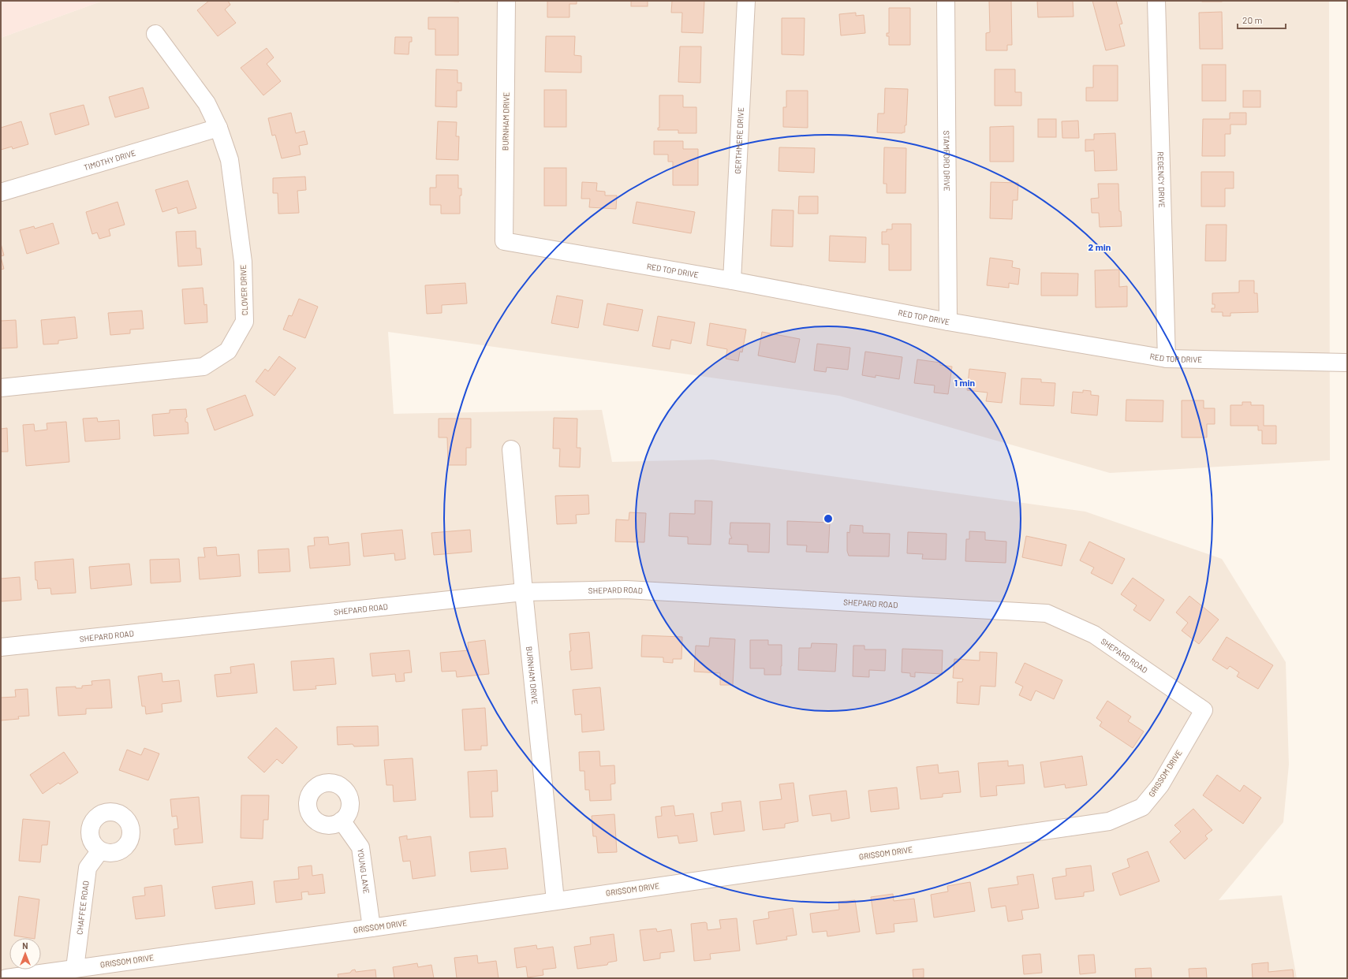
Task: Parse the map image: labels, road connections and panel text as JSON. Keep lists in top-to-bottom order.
{
  "streets": {
    "street": [
      "BURNHAM DRIVE",
      "GERTHMERE DRIVE",
      "TIMOTHY DRIVE",
      "STAMFORD DRIVE",
      "REGENCY DRIVE",
      "RED TOP DRIVE",
      "CLOVER DRIVE",
      "SHEPARD ROAD",
      "GRISSOM DRIVE",
      "YOUNG LANE",
      "CHAFFEE ROAD"
    ]
  },
  "crossings": [
    ["BURNHAM DRIVE", "RED TOP DRIVE"],
    ["BURNHAM DRIVE", "SHEPARD ROAD"],
    ["BURNHAM DRIVE", "GRISSOM DRIVE"],
    ["GERTHMERE DRIVE", "RED TOP DRIVE"],
    ["TIMOTHY DRIVE", "CLOVER DRIVE"],
    ["STAMFORD DRIVE", "RED TOP DRIVE"],
    ["REGENCY DRIVE", "RED TOP DRIVE"],
    ["SHEPARD ROAD", "GRISSOM DRIVE"],
    ["GRISSOM DRIVE", "YOUNG LANE"],
    ["GRISSOM DRIVE", "CHAFFEE ROAD"]
  ],
  "scale_bar": "20 m",
  "north": "top",
  "rings": ["2 min", "1 min"]
}
